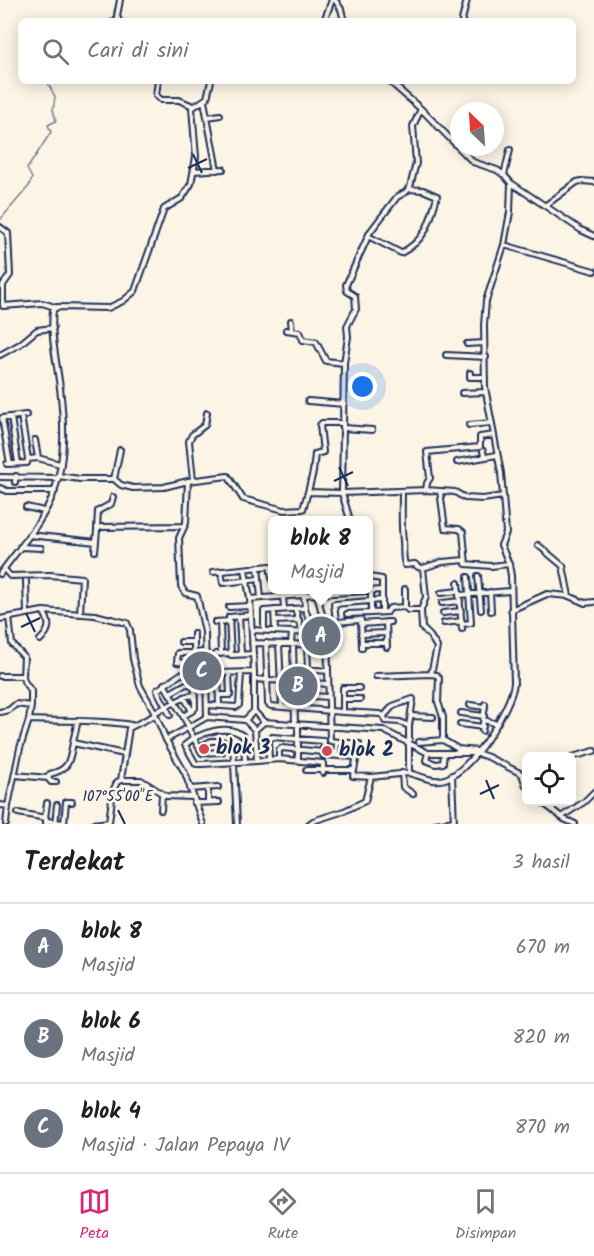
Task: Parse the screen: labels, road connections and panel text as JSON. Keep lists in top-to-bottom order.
{
  "places": ["blok 3", "blok 2"],
  "north": "top left",
  "page": {
    "search": "Cari di sini",
    "popup": ["blok 8", "Masjid"],
    "pins": ["A", "C", "B"],
    "heading": ["Terdekat", "3 hasil"],
    "list": [
      {
        "mark": "A",
        "name": "blok 8",
        "note": "Masjid",
        "value": "670 m"
      },
      {
        "mark": "B",
        "name": "blok 6",
        "note": "Masjid",
        "value": "820 m"
      },
      {
        "mark": "C",
        "name": "blok 4",
        "note": "Masjid · Jalan Pepaya IV",
        "value": "870 m"
      }
    ],
    "nav": ["Peta", "Rute", "Disimpan"]
  },
  "coordinates": ["107°55'00\"E"]
}
